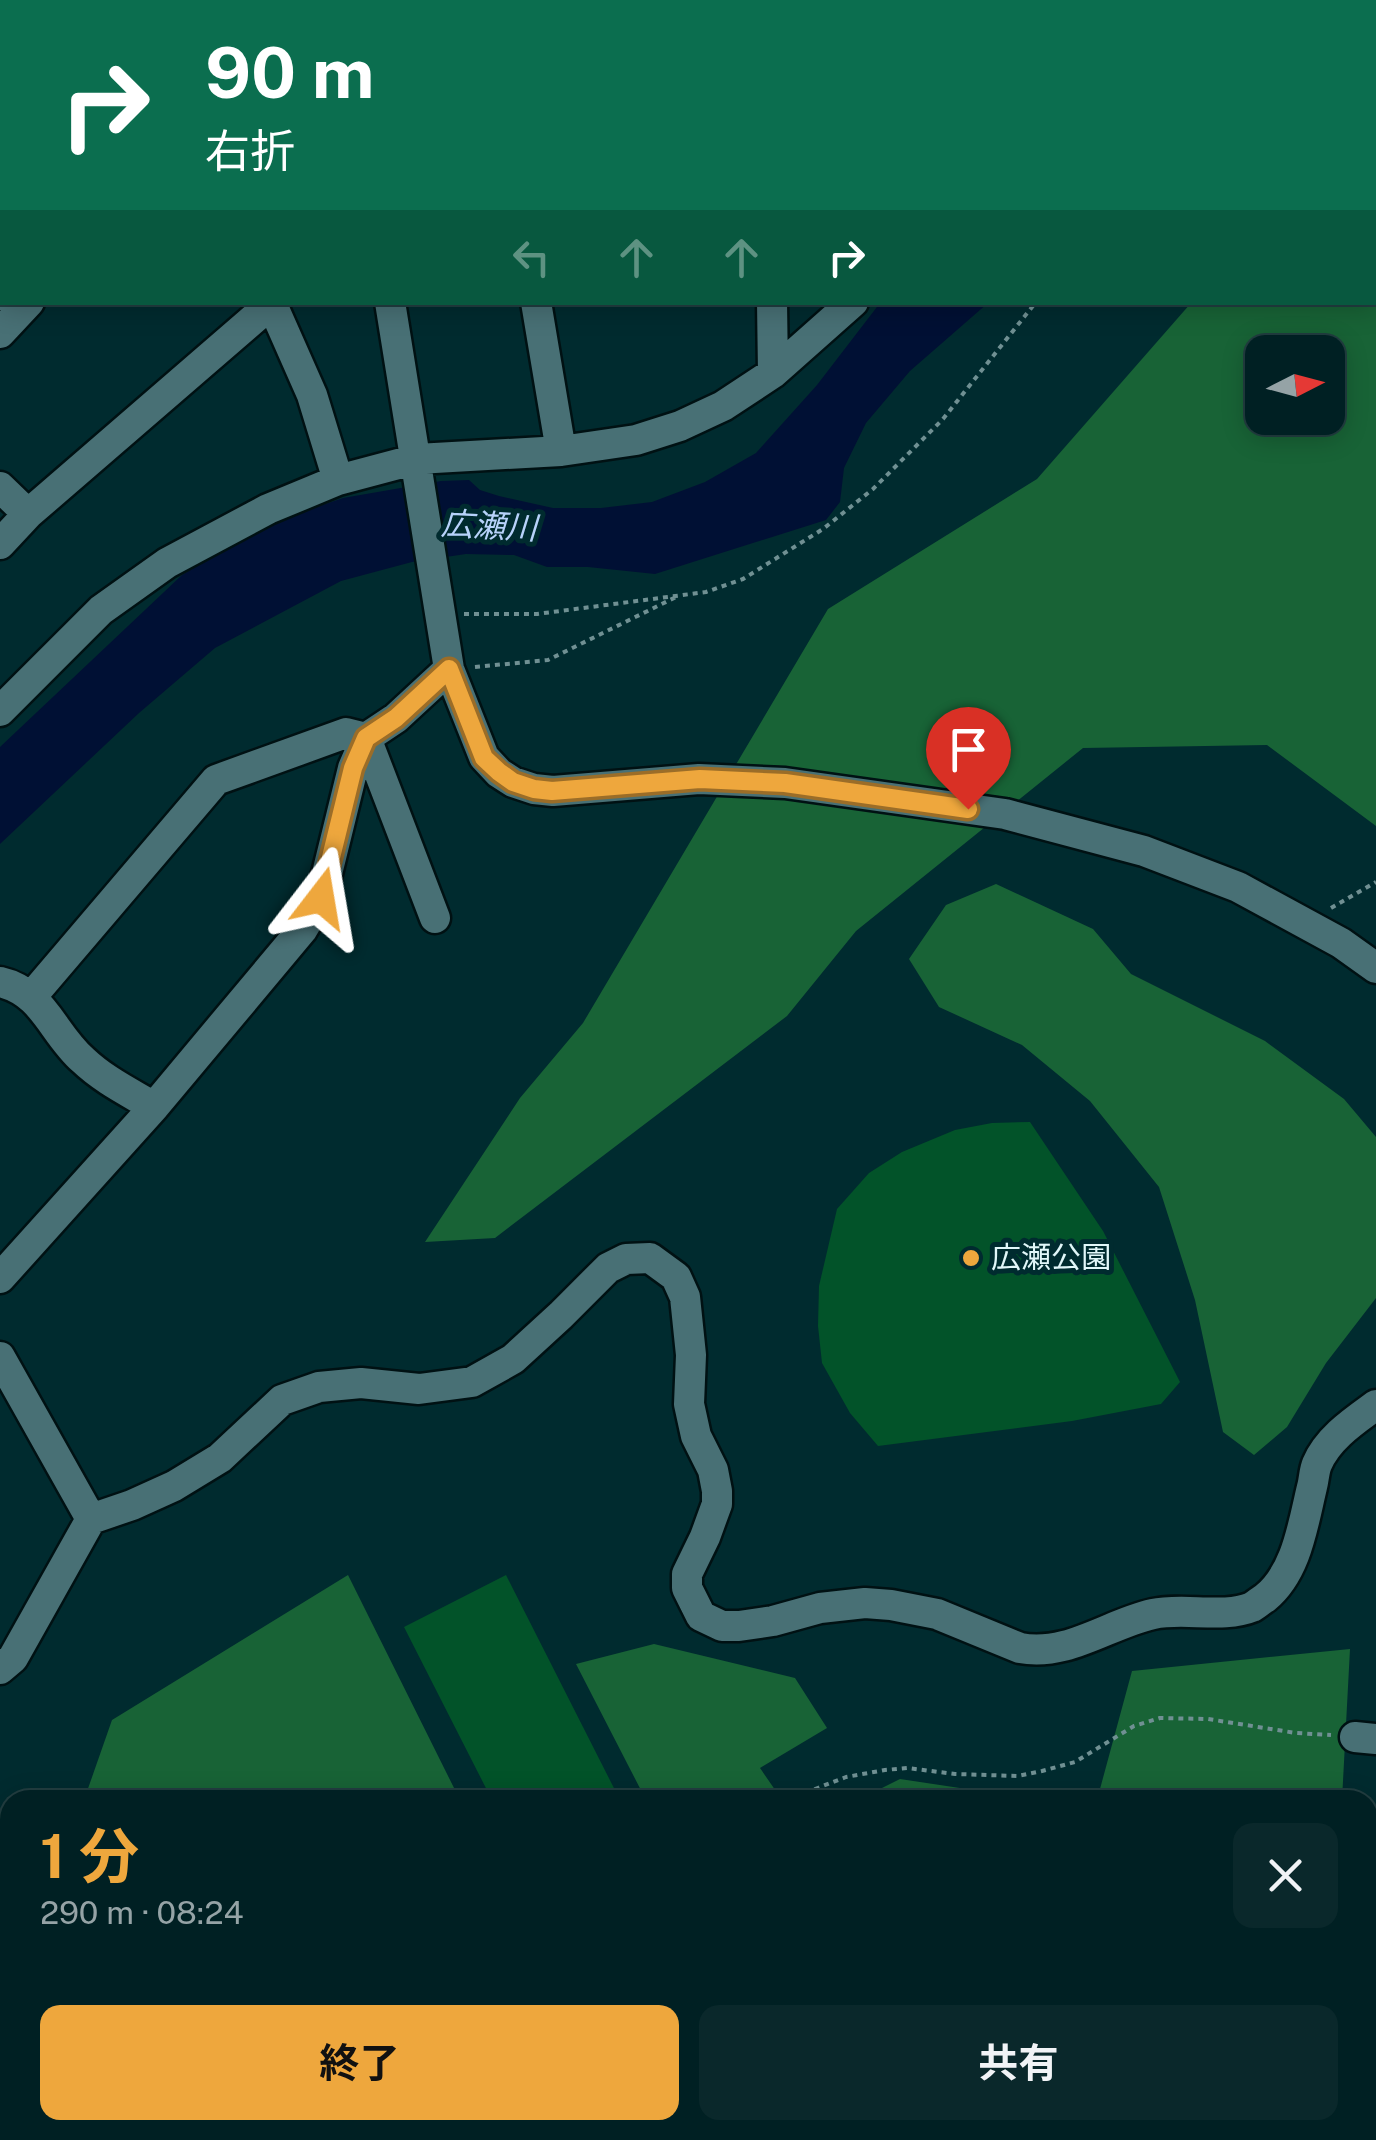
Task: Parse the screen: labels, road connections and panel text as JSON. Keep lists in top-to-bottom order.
{
  "water": ["広瀬川"],
  "places": ["広瀬公園"],
  "north": "right",
  "page": {
    "turn": ["90 m", "右折"],
    "heading": ["1 分", "290 m · 08:24"],
    "buttons": ["終了", "共有"]
  }
}
